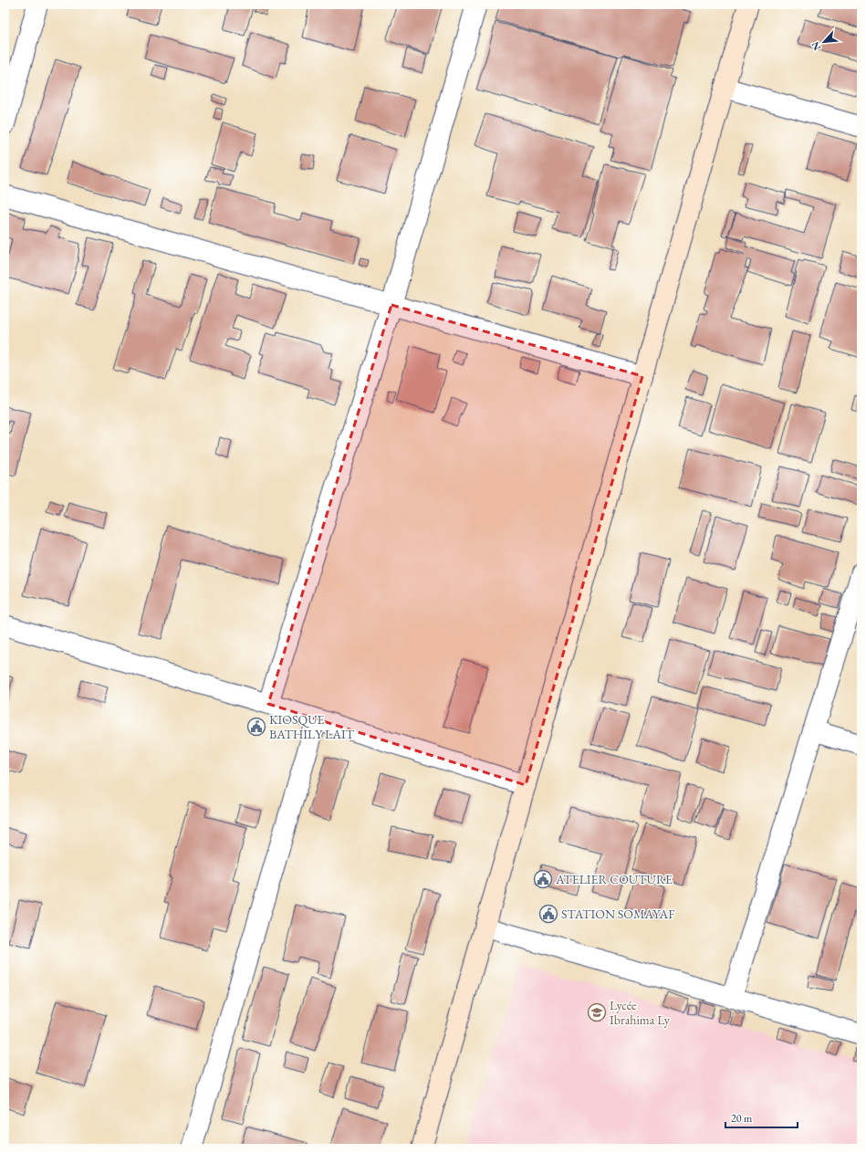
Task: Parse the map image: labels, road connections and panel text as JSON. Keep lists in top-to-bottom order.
{
  "places": {
    "public building": ["KIOSQUE BATHILY LAIT", "ATELIER COUTURE", "STATION SOMAYAF"],
    "school or university": ["Lycée Ibrahima Ly"]
  },
  "scale_bar": "20 m",
  "north": "bottom left"
}
